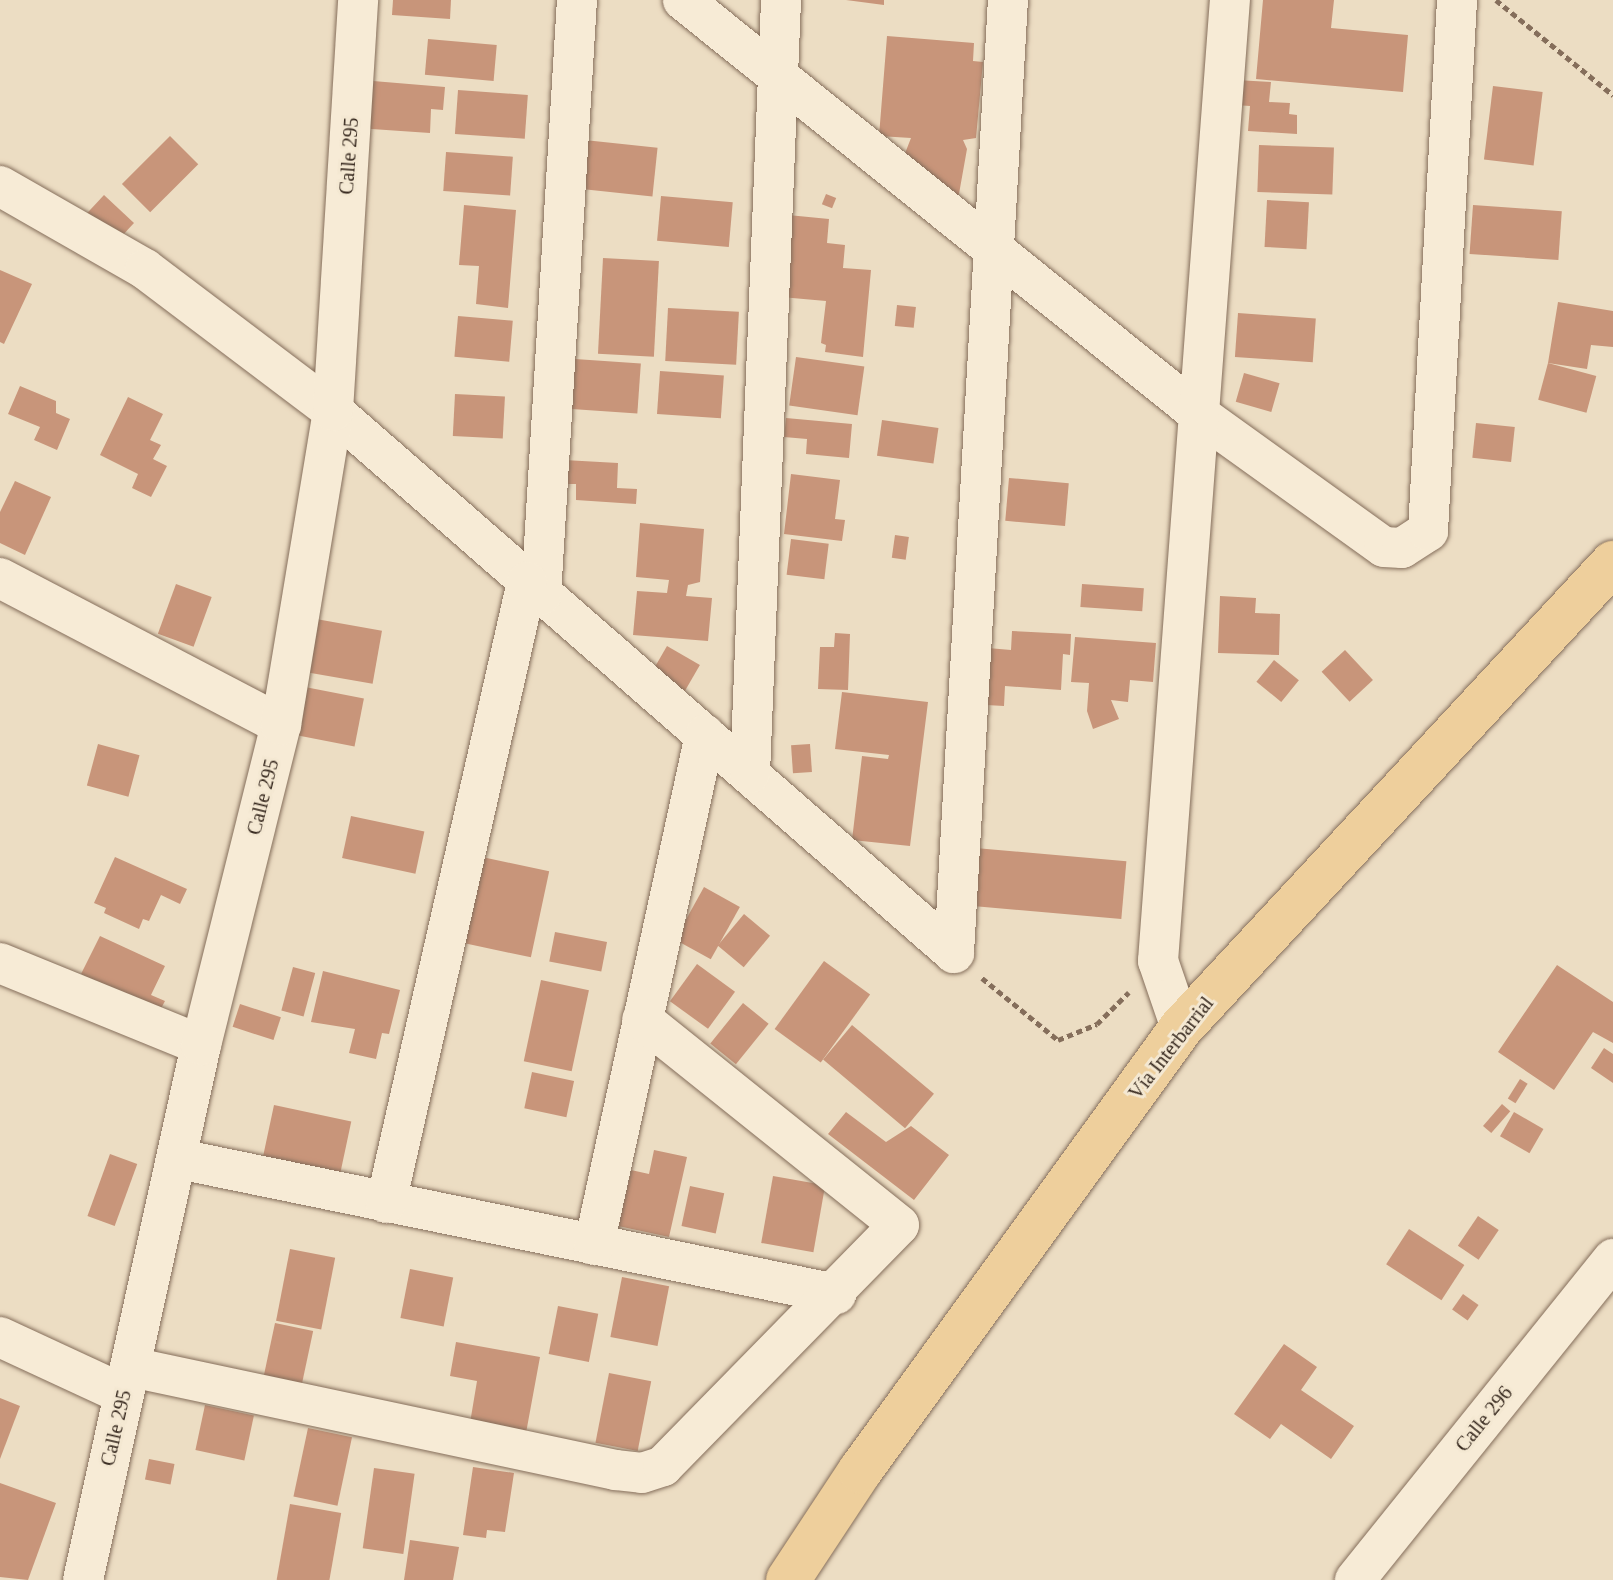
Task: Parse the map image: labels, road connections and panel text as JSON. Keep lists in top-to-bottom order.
{
  "streets": {
    "main road": ["Vía Interbarrial"],
    "street": ["Calle 295", "Calle 296"]
  }
}
